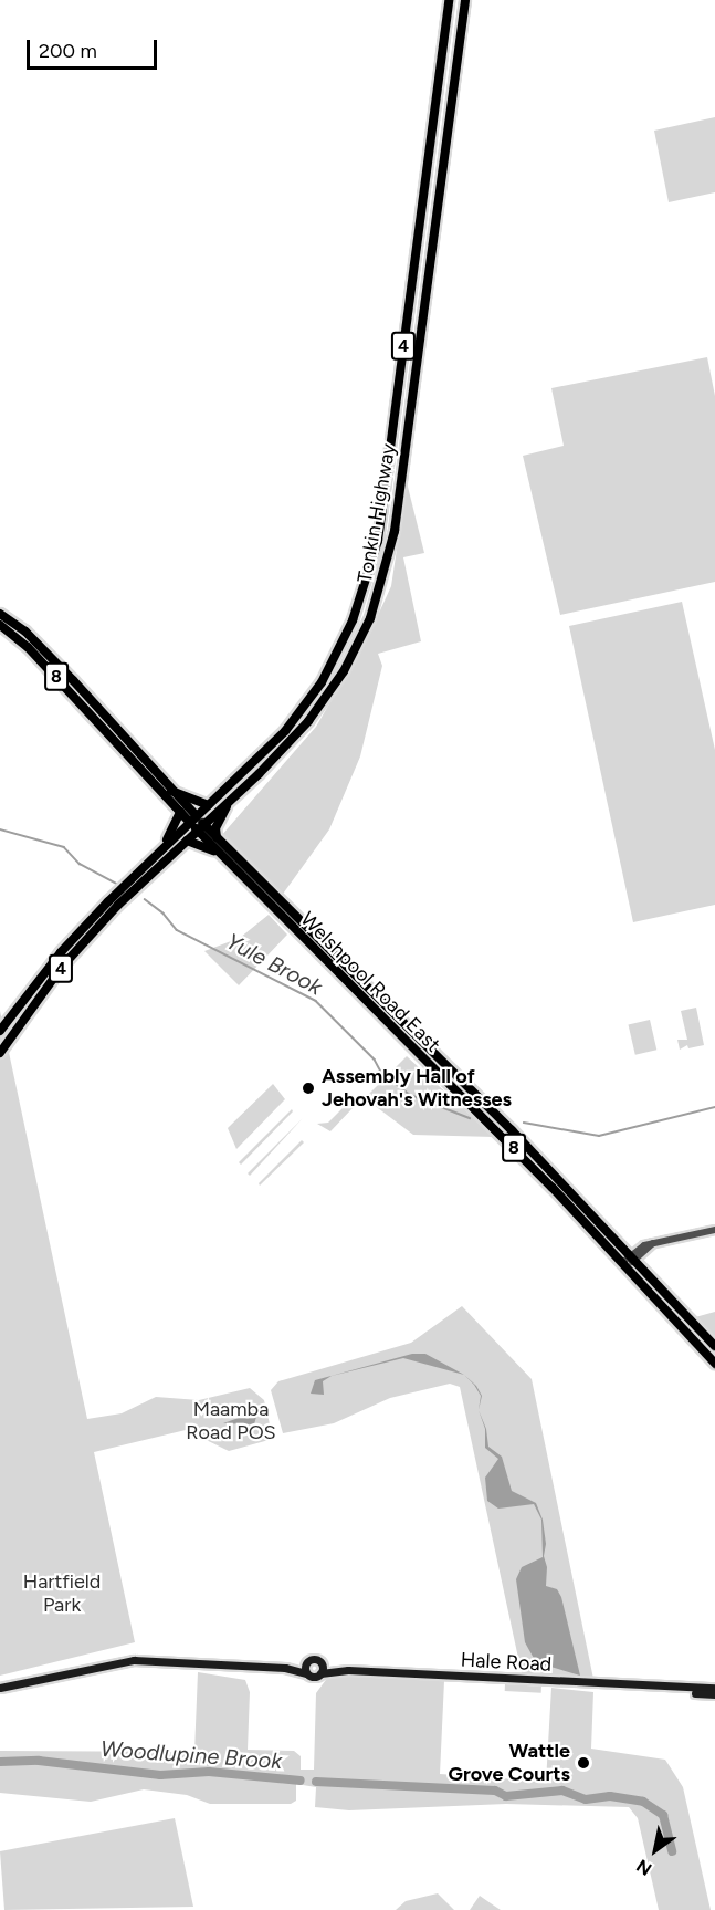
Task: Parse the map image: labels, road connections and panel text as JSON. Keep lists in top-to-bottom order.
{
  "streets": {
    "main road": [
      "4",
      "Tonkin Highway",
      "8",
      "Welshpool Road East",
      "Hale Road"
    ]
  },
  "crossings": [
    ["Tonkin Highway", "Welshpool Road East"]
  ],
  "water": ["Yule Brook", "Woodlupine Brook"],
  "parks": ["Maamba Road POS", "Hartfield Park"],
  "places": ["Assembly Hall of Jehovah's Witnesses", "Wattle Grove Courts"],
  "scale_bar": "200 m",
  "north": "bottom left"
}
